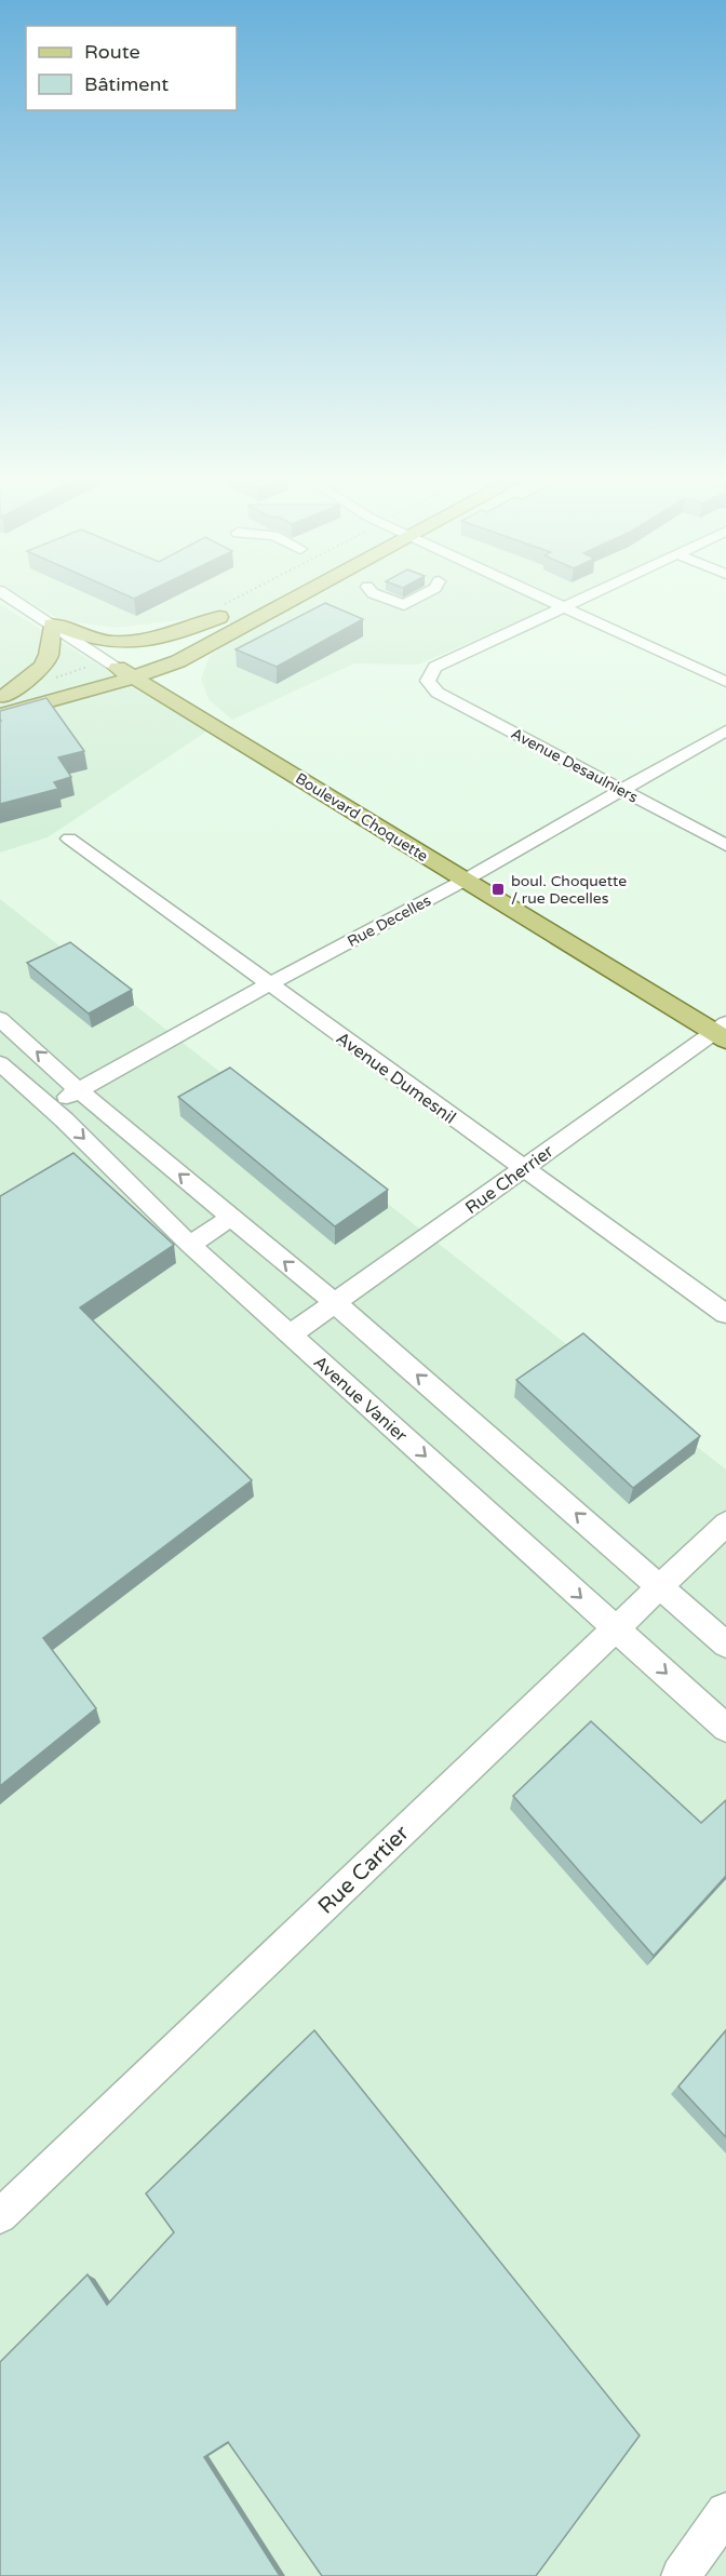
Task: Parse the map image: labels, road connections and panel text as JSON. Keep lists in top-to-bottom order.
{
  "streets": {
    "main road": ["Boulevard Choquette"],
    "street": [
      "Avenue Desaulniers",
      "Rue Decelles",
      "Avenue Dumesnil",
      "Rue Cherrier",
      "Avenue Vanier",
      "Rue Cartier"
    ]
  },
  "crossings": [
    ["Avenue Desaulniers", "Rue Decelles"],
    ["Boulevard Choquette", "Rue Decelles"],
    ["Boulevard Choquette", "Rue Cherrier"],
    ["Rue Decelles", "Avenue Dumesnil"],
    ["Rue Decelles", "Avenue Vanier"],
    ["Avenue Dumesnil", "Rue Cherrier"],
    ["Rue Cherrier", "Avenue Vanier"],
    ["Avenue Vanier", "Rue Cartier"]
  ],
  "places": {
    "transit": ["boul. Choquette / rue Decelles"]
  },
  "legend": ["Route", "Bâtiment"]
}
